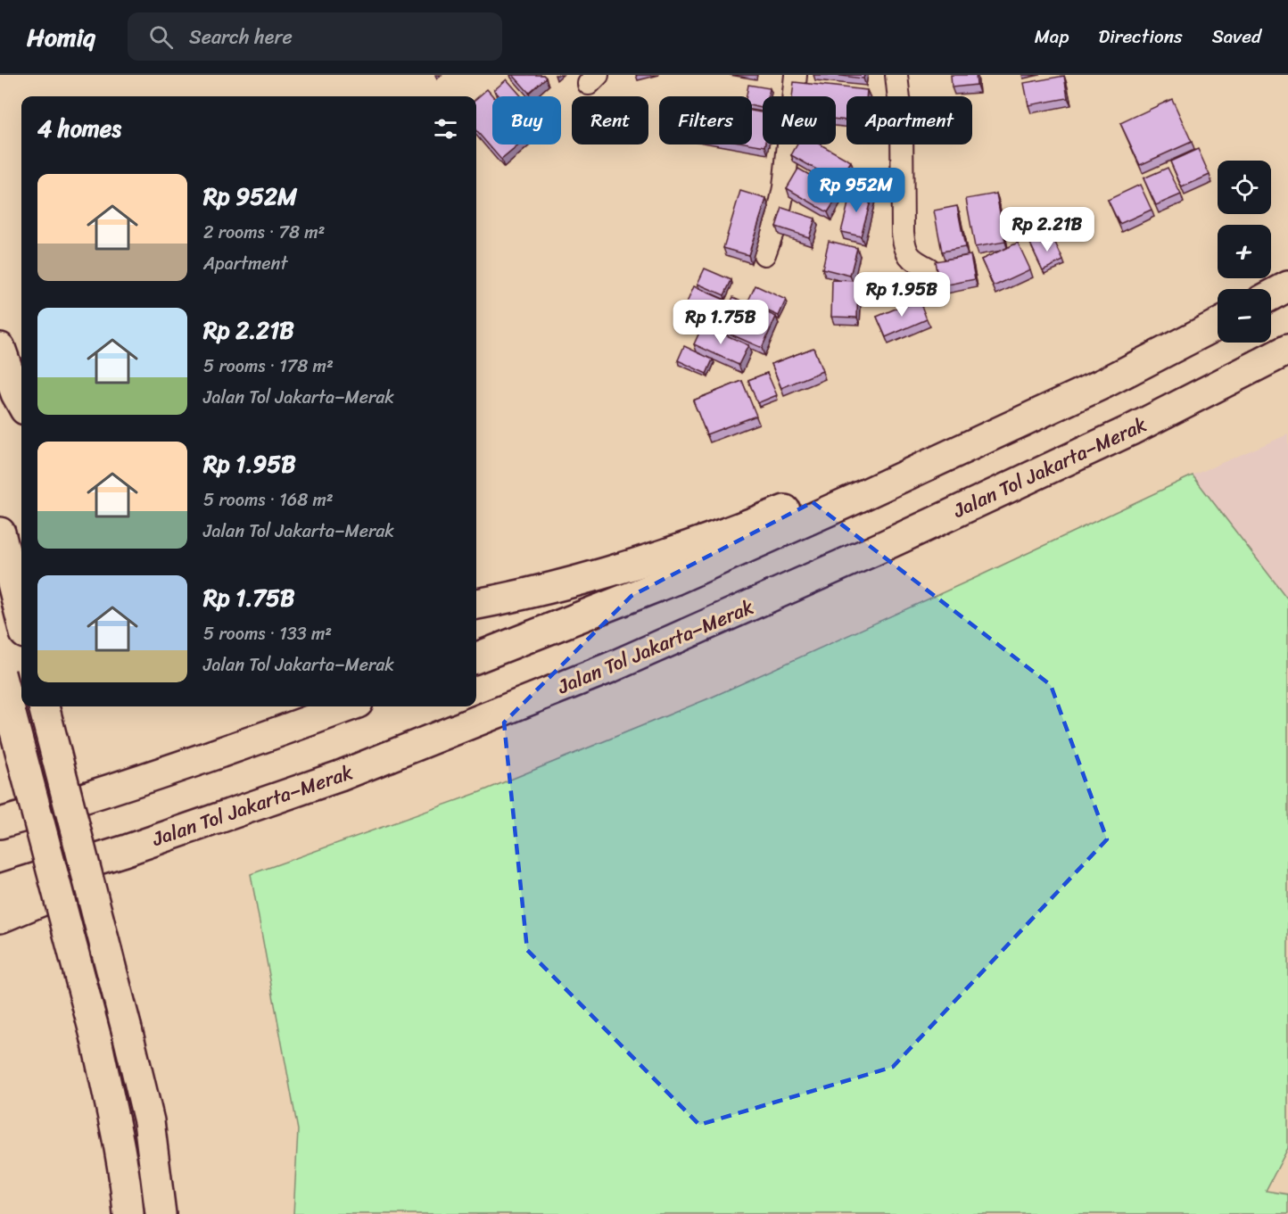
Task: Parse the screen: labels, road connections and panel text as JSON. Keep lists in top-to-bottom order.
{
  "streets": {
    "highway": ["Jalan Tol Jakarta–Merak"]
  },
  "page": {
    "header": "Homiq",
    "search": "Search here",
    "nav": ["Map", "Directions", "Saved"],
    "chip": [
      "Buy",
      "Rent",
      "Filters",
      "New",
      "Apartment"
    ],
    "heading": "4 homes",
    "map_buttons": ["+", "−"],
    "list": [
      {
        "name": "Rp 952M",
        "note": "2 rooms · 78 m² · Apartment"
      },
      {
        "name": "Rp 2.21B",
        "note": "5 rooms · 178 m² · Jalan Tol Jakarta–Merak"
      },
      {
        "name": "Rp 1.95B",
        "note": "5 rooms · 168 m² · Jalan Tol Jakarta–Merak"
      },
      {
        "name": "Rp 1.75B",
        "note": "5 rooms · 133 m² · Jalan Tol Jakarta–Merak"
      }
    ],
    "price": [
      "Rp 952M",
      "Rp 2.21B",
      "Rp 1.95B",
      "Rp 1.75B"
    ]
  }
}
